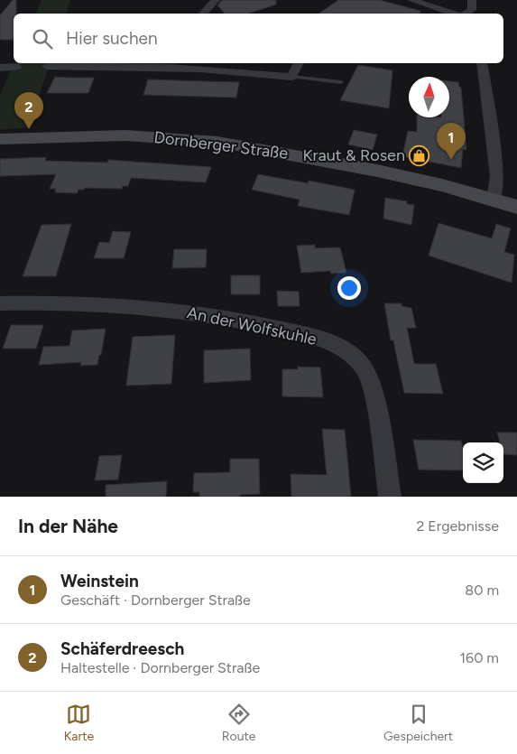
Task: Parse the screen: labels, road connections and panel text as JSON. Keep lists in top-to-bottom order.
{
  "streets": {
    "main road": ["Dornberger Straße"],
    "street": ["An der Wolfskuhle"]
  },
  "places": {
    "shop": ["Kraut & Rosen"]
  },
  "north": "top",
  "page": {
    "search": "Hier suchen",
    "pins": ["2", "1"],
    "heading": ["In der Nähe", "2 Ergebnisse"],
    "list": [
      {
        "mark": "1",
        "name": "Weinstein",
        "note": "Geschäft · Dornberger Straße",
        "value": "80 m"
      },
      {
        "mark": "2",
        "name": "Schäferdreesch",
        "note": "Haltestelle · Dornberger Straße",
        "value": "160 m"
      }
    ],
    "nav": ["Karte", "Route", "Gespeichert"]
  }
}
